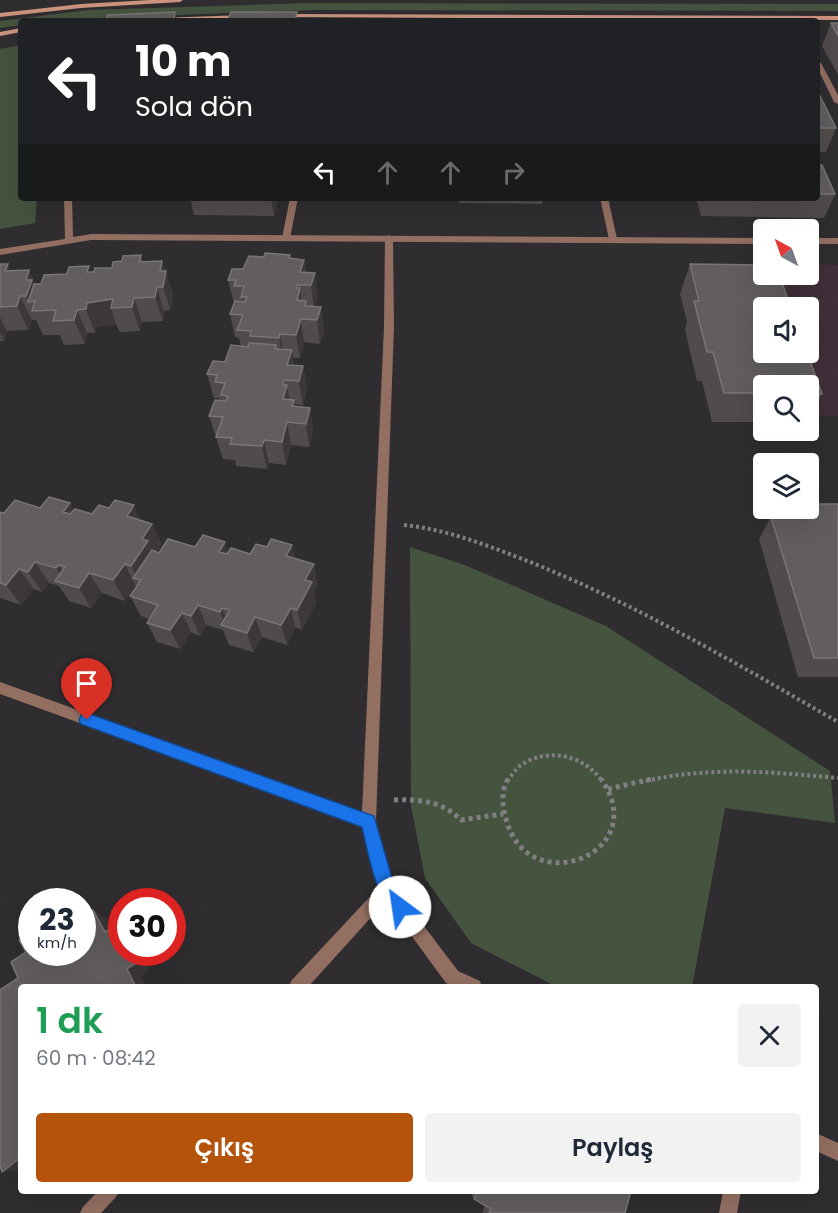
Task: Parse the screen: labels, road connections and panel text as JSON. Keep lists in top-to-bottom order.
{
  "north": "top left",
  "page": {
    "turn": ["10 m", "Sola dön"],
    "speed": "23 km/h",
    "limit": "30",
    "heading": ["1 dk", "60 m · 08:42"],
    "buttons": ["Çıkış", "Paylaş"]
  }
}
